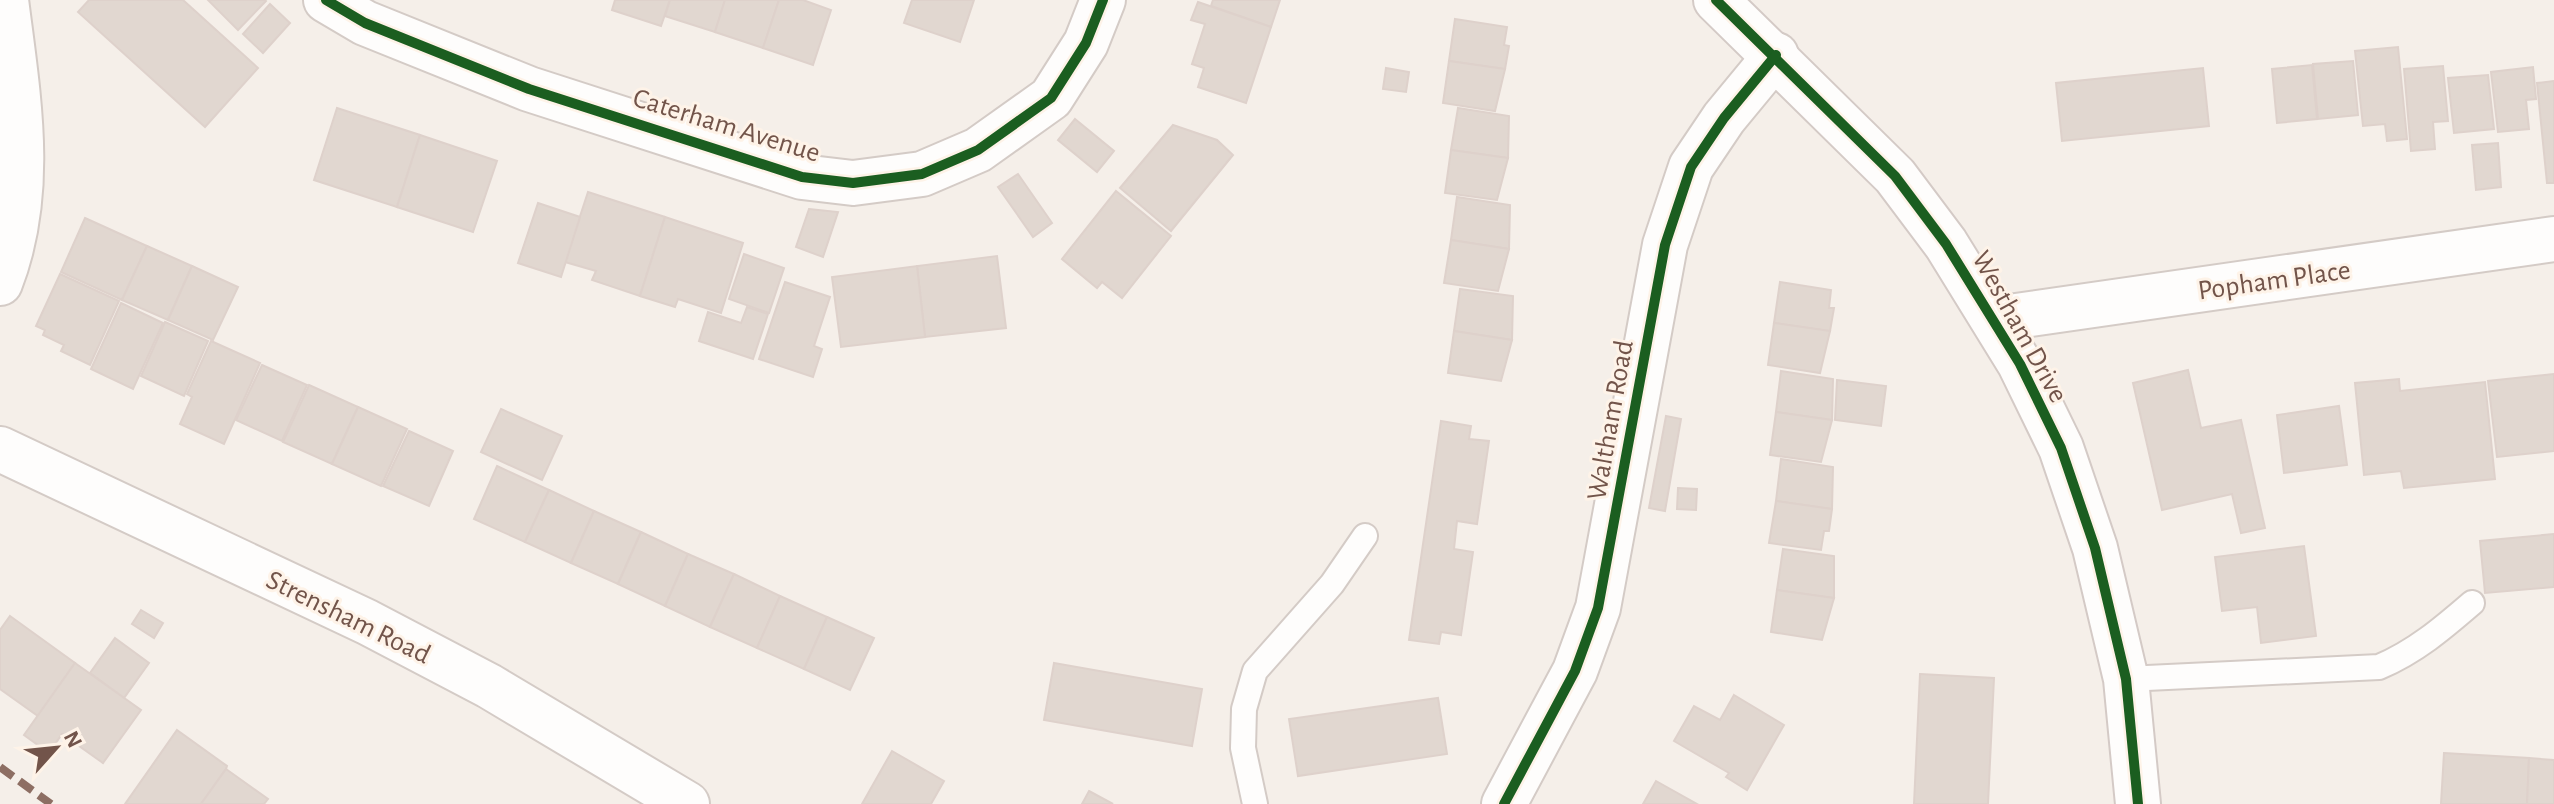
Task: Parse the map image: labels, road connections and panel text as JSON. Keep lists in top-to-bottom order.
{
  "streets": {
    "street": [
      "Caterham Avenue",
      "Popham Place",
      "Westham Drive",
      "Waltham Road",
      "Strensham Road"
    ]
  },
  "crossings": [
    ["Popham Place", "Westham Drive"],
    ["Westham Drive", "Waltham Road"]
  ],
  "north": "top right"
}
